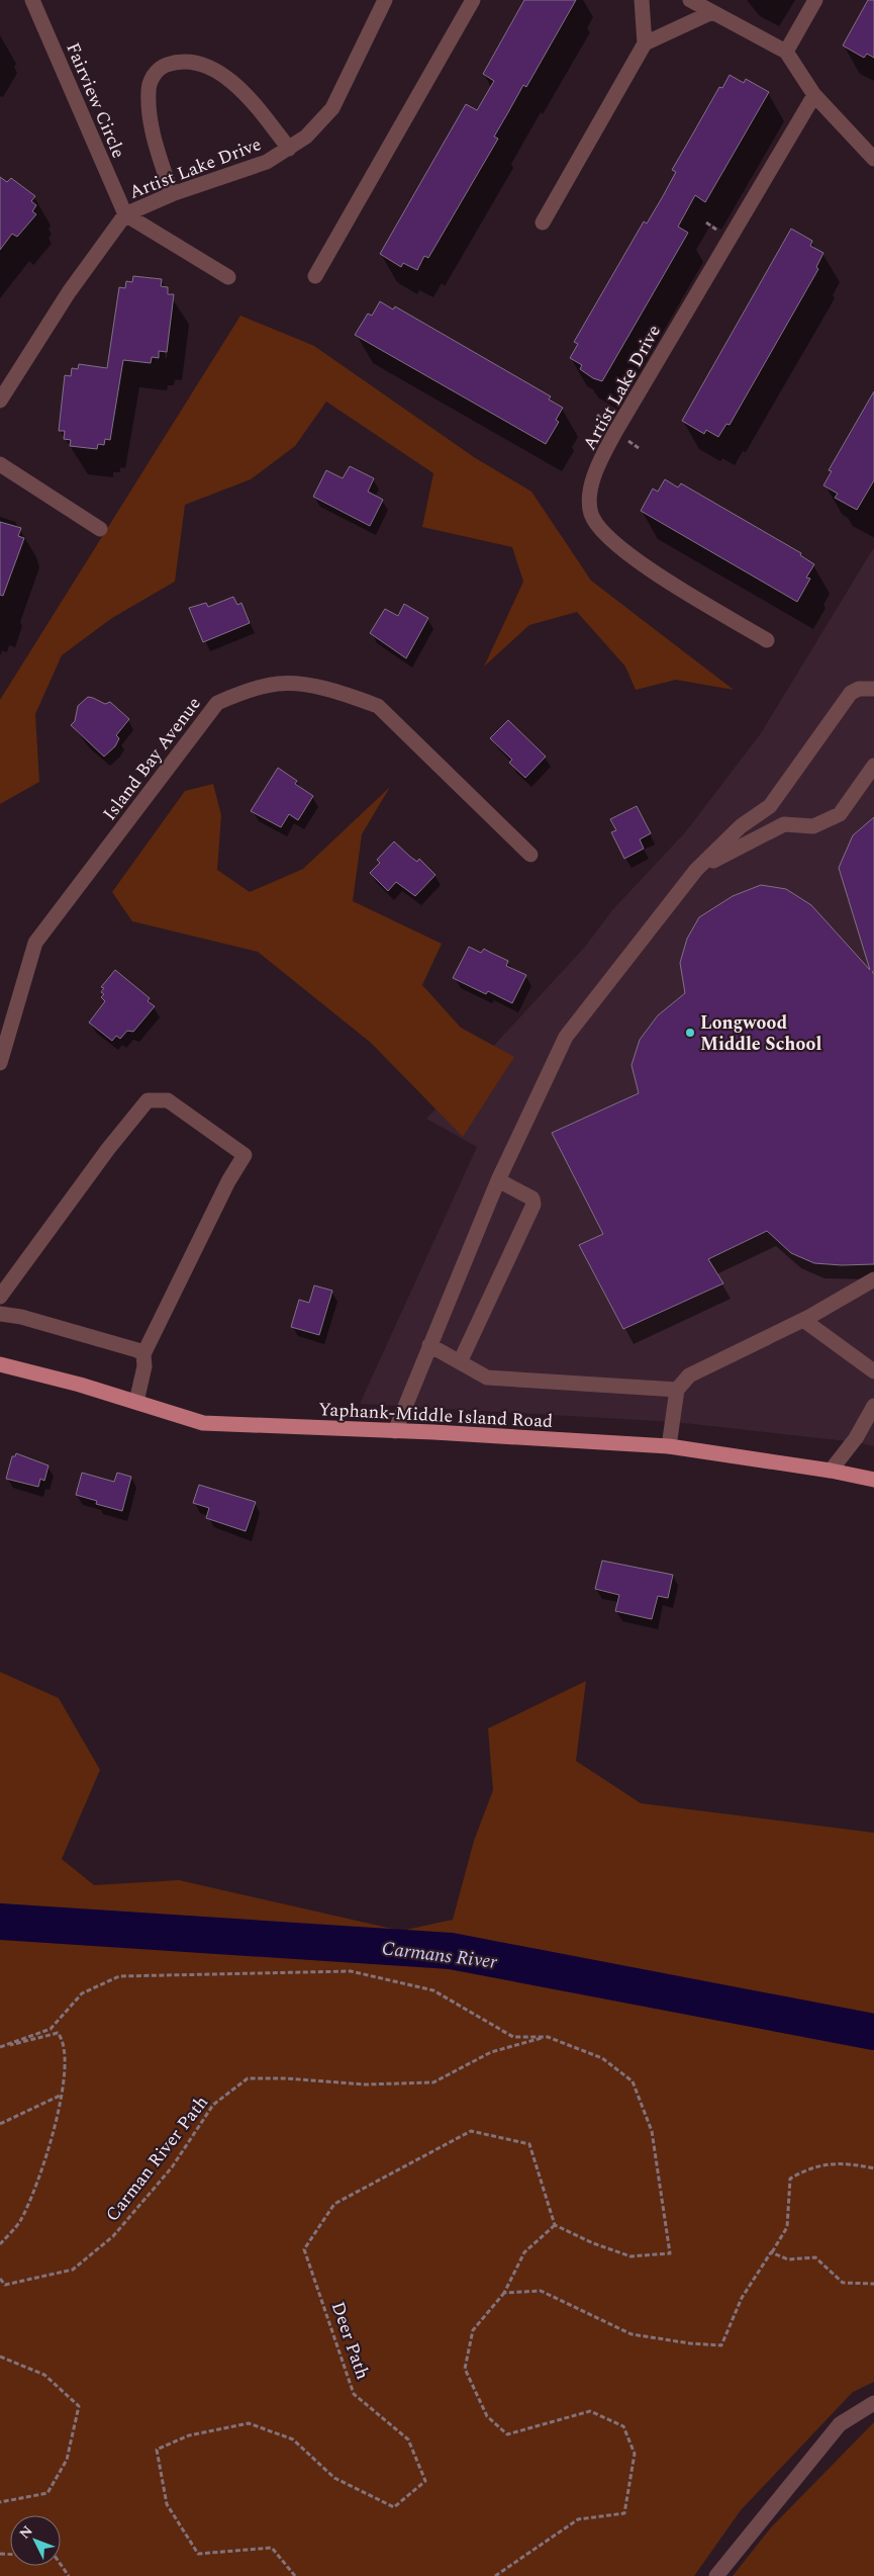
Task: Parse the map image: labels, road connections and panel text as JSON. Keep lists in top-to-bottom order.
{
  "streets": {
    "main road": ["Yaphank-Middle Island Road"],
    "street": ["Fairview Circle", "Artist Lake Drive", "Island Bay Avenue"],
    "path": ["Carman River Path", "Deer Path"]
  },
  "crossings": [
    ["Fairview Circle", "Artist Lake Drive"]
  ],
  "water": ["Carmans River"],
  "places": ["Longwood Middle School"],
  "north": "top left"
}
